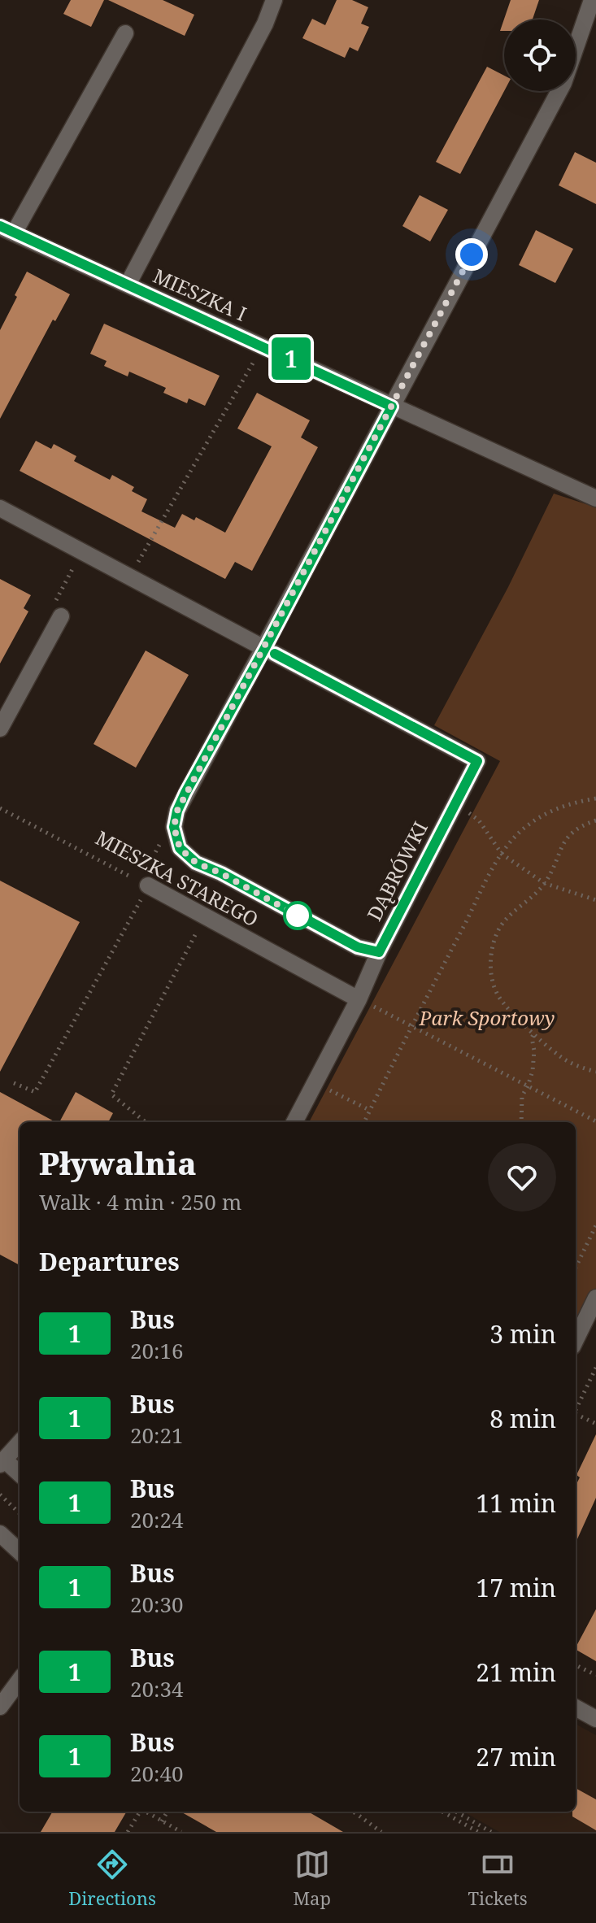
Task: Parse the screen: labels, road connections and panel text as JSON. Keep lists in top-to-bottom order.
{
  "streets": {
    "street": ["MIESZKA I", "DĄBRÓWKI", "MIESZKA STAREGO"]
  },
  "parks": ["Park Sportowy"],
  "lines": ["bus line 1"],
  "page": {
    "on_map": "1",
    "heading": [
      ["Pływalnia", "Walk · 4 min · 250 m"],
      "Departures"
    ],
    "list": [
      {
        "mark": "1",
        "name": "Bus",
        "note": "20:16",
        "value": "3 min"
      },
      {
        "mark": "1",
        "name": "Bus",
        "note": "20:21",
        "value": "8 min"
      },
      {
        "mark": "1",
        "name": "Bus",
        "note": "20:24",
        "value": "11 min"
      },
      {
        "mark": "1",
        "name": "Bus",
        "note": "20:30",
        "value": "17 min"
      },
      {
        "mark": "1",
        "name": "Bus",
        "note": "20:34",
        "value": "21 min"
      },
      {
        "mark": "1",
        "name": "Bus",
        "note": "20:40",
        "value": "27 min"
      }
    ],
    "tabs": ["Directions", "Map", "Tickets"]
  }
}
